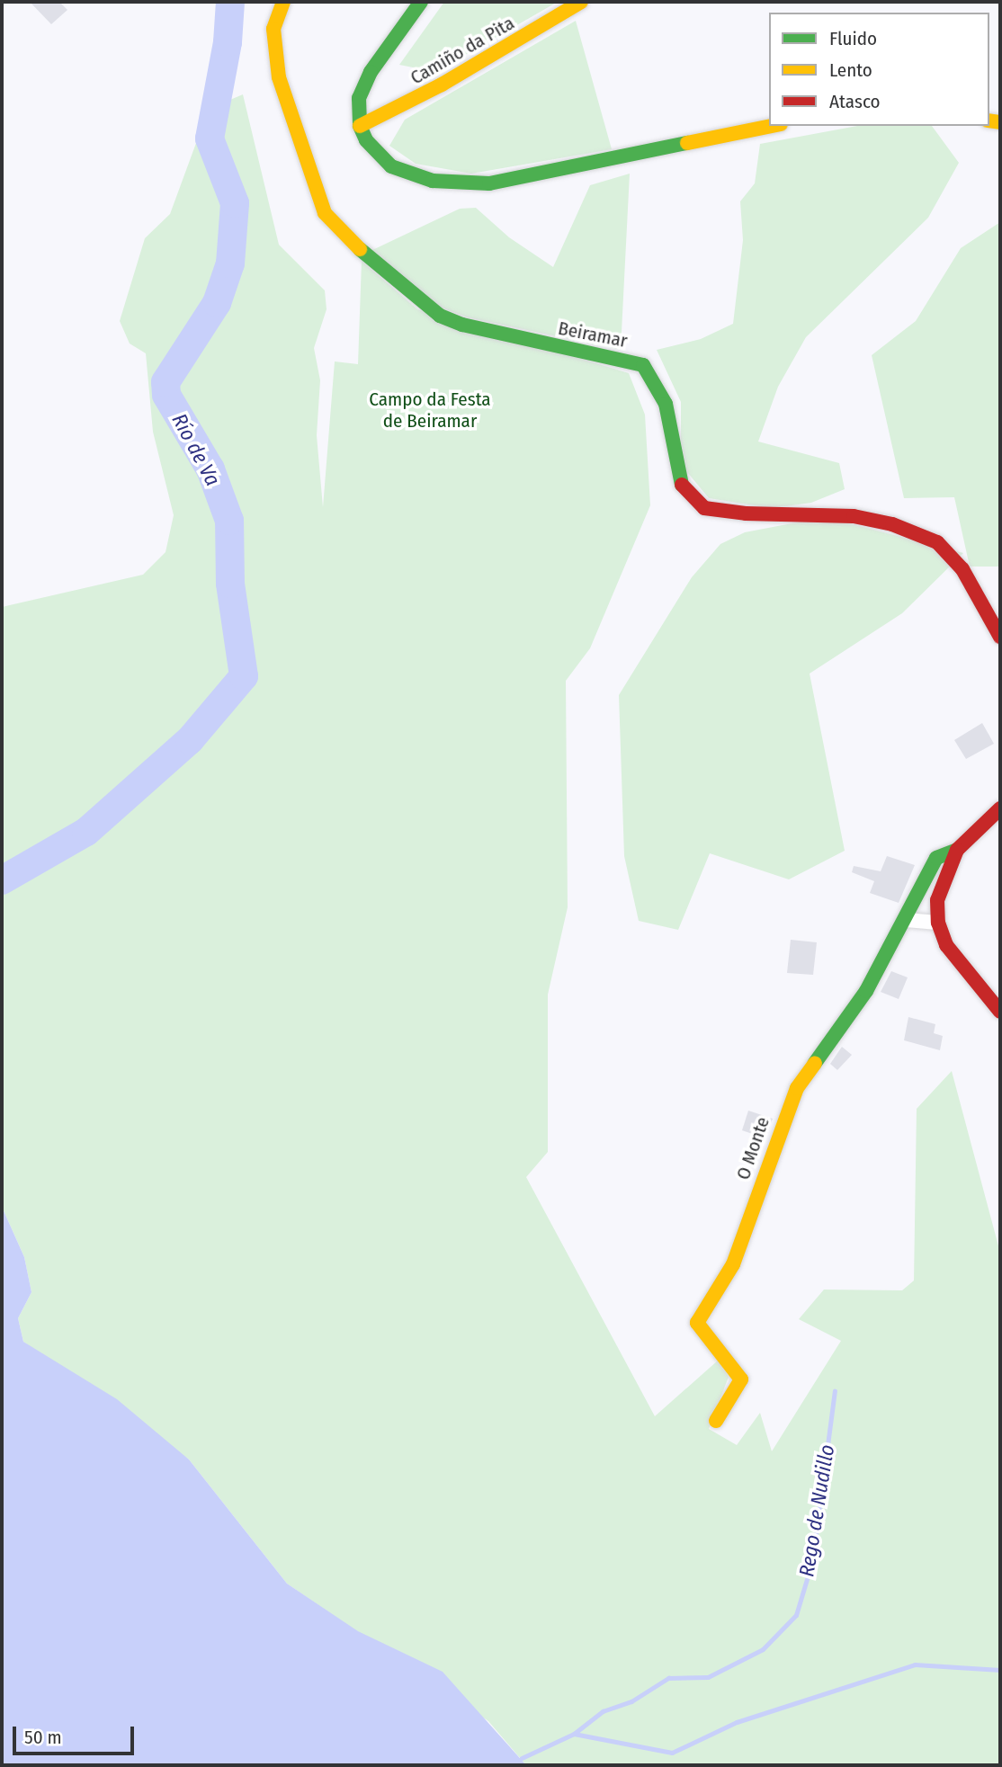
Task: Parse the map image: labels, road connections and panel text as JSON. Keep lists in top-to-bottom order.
{
  "streets": {
    "street": ["Camiño da Pita", "Beiramar", "O Monte"]
  },
  "water": ["Río de Va", "Rego de Nudillo"],
  "parks": ["Campo da Festa de Beiramar"],
  "legend": ["Fluido", "Lento", "Atasco"],
  "scale_bar": "50 m"
}
